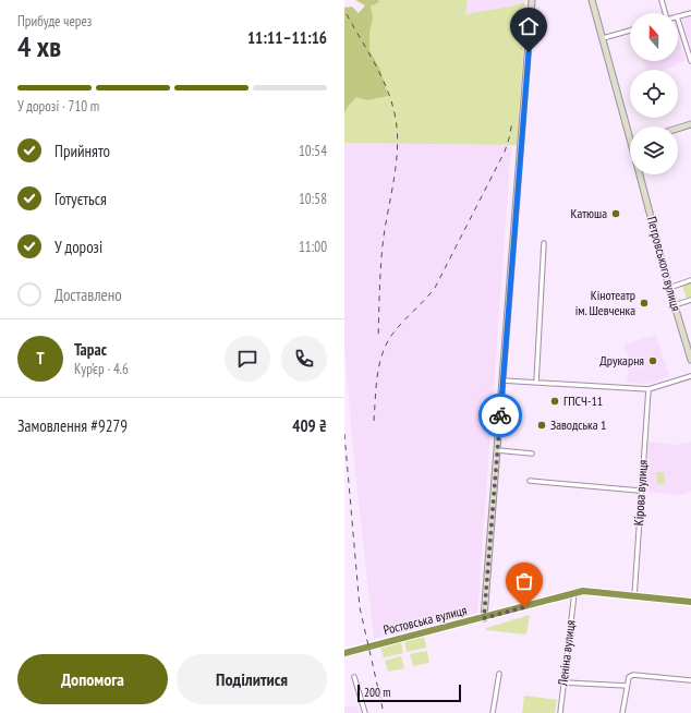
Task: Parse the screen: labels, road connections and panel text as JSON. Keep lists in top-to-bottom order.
{
  "streets": {
    "highway": ["Ростовська вулиця"],
    "main road": ["Петровського вулиця"],
    "street": ["Кірова вулиця", "Леніна вулиця"]
  },
  "crossings": [
    ["Кірова вулиця", "Ростовська вулиця"],
    ["Ростовська вулиця", "Леніна вулиця"]
  ],
  "places": [
    "Катюша",
    "Кінотеатр ім. Шевченка",
    "Друкарня",
    "ГПСЧ-11",
    "Заводська 1"
  ],
  "scale_bar": "200 m",
  "north": "top",
  "page": {
    "heading": ["4 хв", "Прибуде через", "11:11–11:16"],
    "panel": [
      "Тарас",
      "Кур’єр · 4.6",
      "Замовлення #9279",
      "409 ₴"
    ],
    "bar": "У дорозі · 710 m",
    "list": [
      ["Прийнято", "10:54"],
      ["Готується", "10:58"],
      ["У дорозі", "11:00"],
      "Доставлено"
    ],
    "round": "Т",
    "buttons": ["Допомога", "Поділитися"],
    "scale": "200 m"
  }
}
